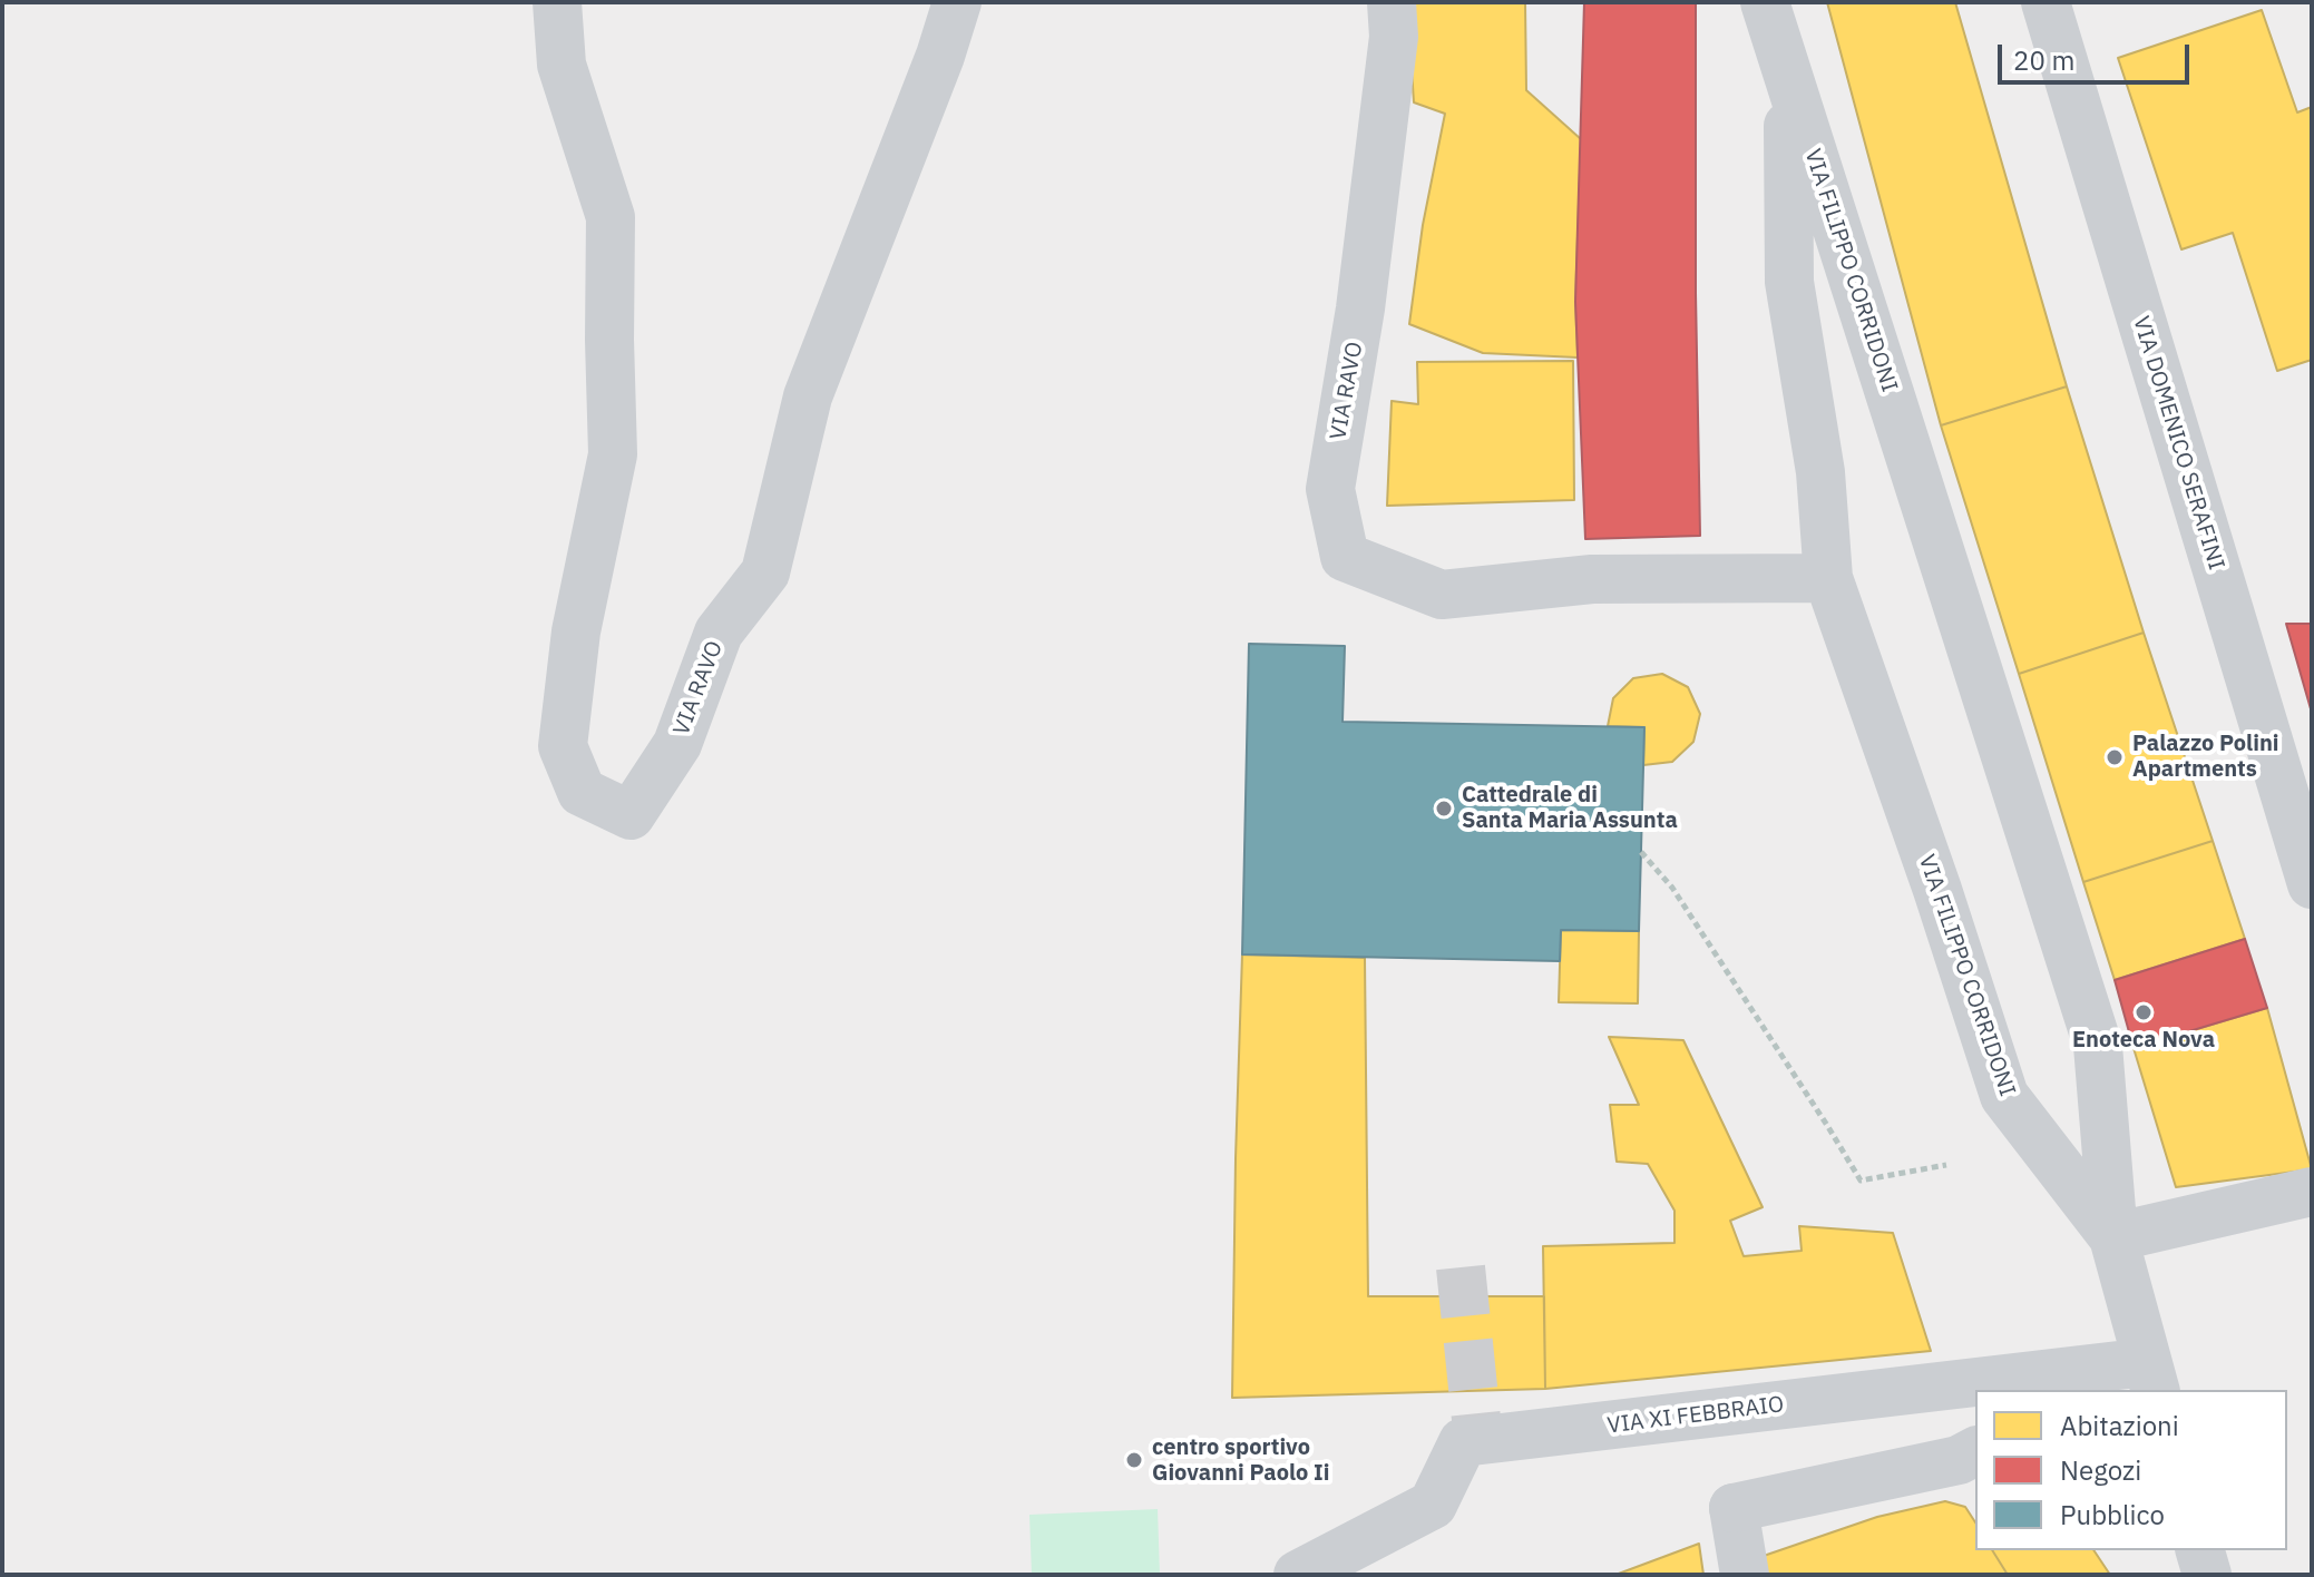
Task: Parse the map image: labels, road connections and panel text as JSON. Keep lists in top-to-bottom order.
{
  "streets": {
    "street": [
      "VIA FILIPPO CORRIDONI",
      "VIA RAVO",
      "VIA DOMENICO SERAFINI",
      "VIA XI FEBBRAIO"
    ]
  },
  "crossings": [
    ["VIA FILIPPO CORRIDONI", "VIA RAVO"]
  ],
  "places": [
    "Palazzo Polini Apartments",
    "Cattedrale di Santa Maria Assunta",
    "Enoteca Nova",
    "centro sportivo Giovanni Paolo Ii"
  ],
  "legend": ["Abitazioni", "Negozi", "Pubblico"],
  "scale_bar": "20 m"
}
